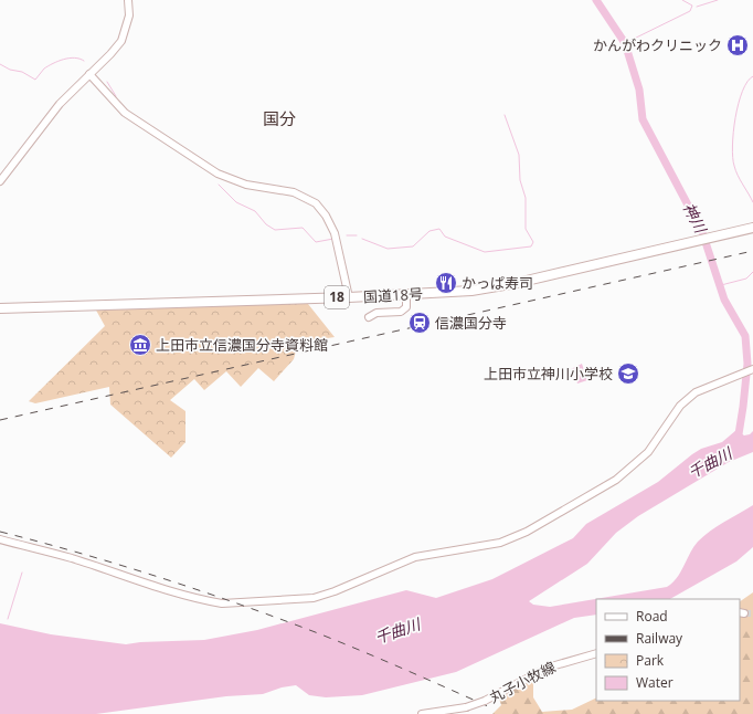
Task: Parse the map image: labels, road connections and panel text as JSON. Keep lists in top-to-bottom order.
{
  "streets": {
    "highway": ["国道18号", "18"],
    "street": ["丸子小牧線"]
  },
  "districts": ["国分"],
  "water": ["神川", "千曲川"],
  "places": {
    "hospital": ["かんがわクリニック"],
    "restaurant": ["かっぱ寿司"],
    "station": ["信濃国分寺"],
    "museum": ["上田市立信濃国分寺資料館"],
    "school or university": ["上田市立神川小学校"]
  },
  "legend": [
    "Road",
    "Railway",
    "Park",
    "Water"
  ]
}
